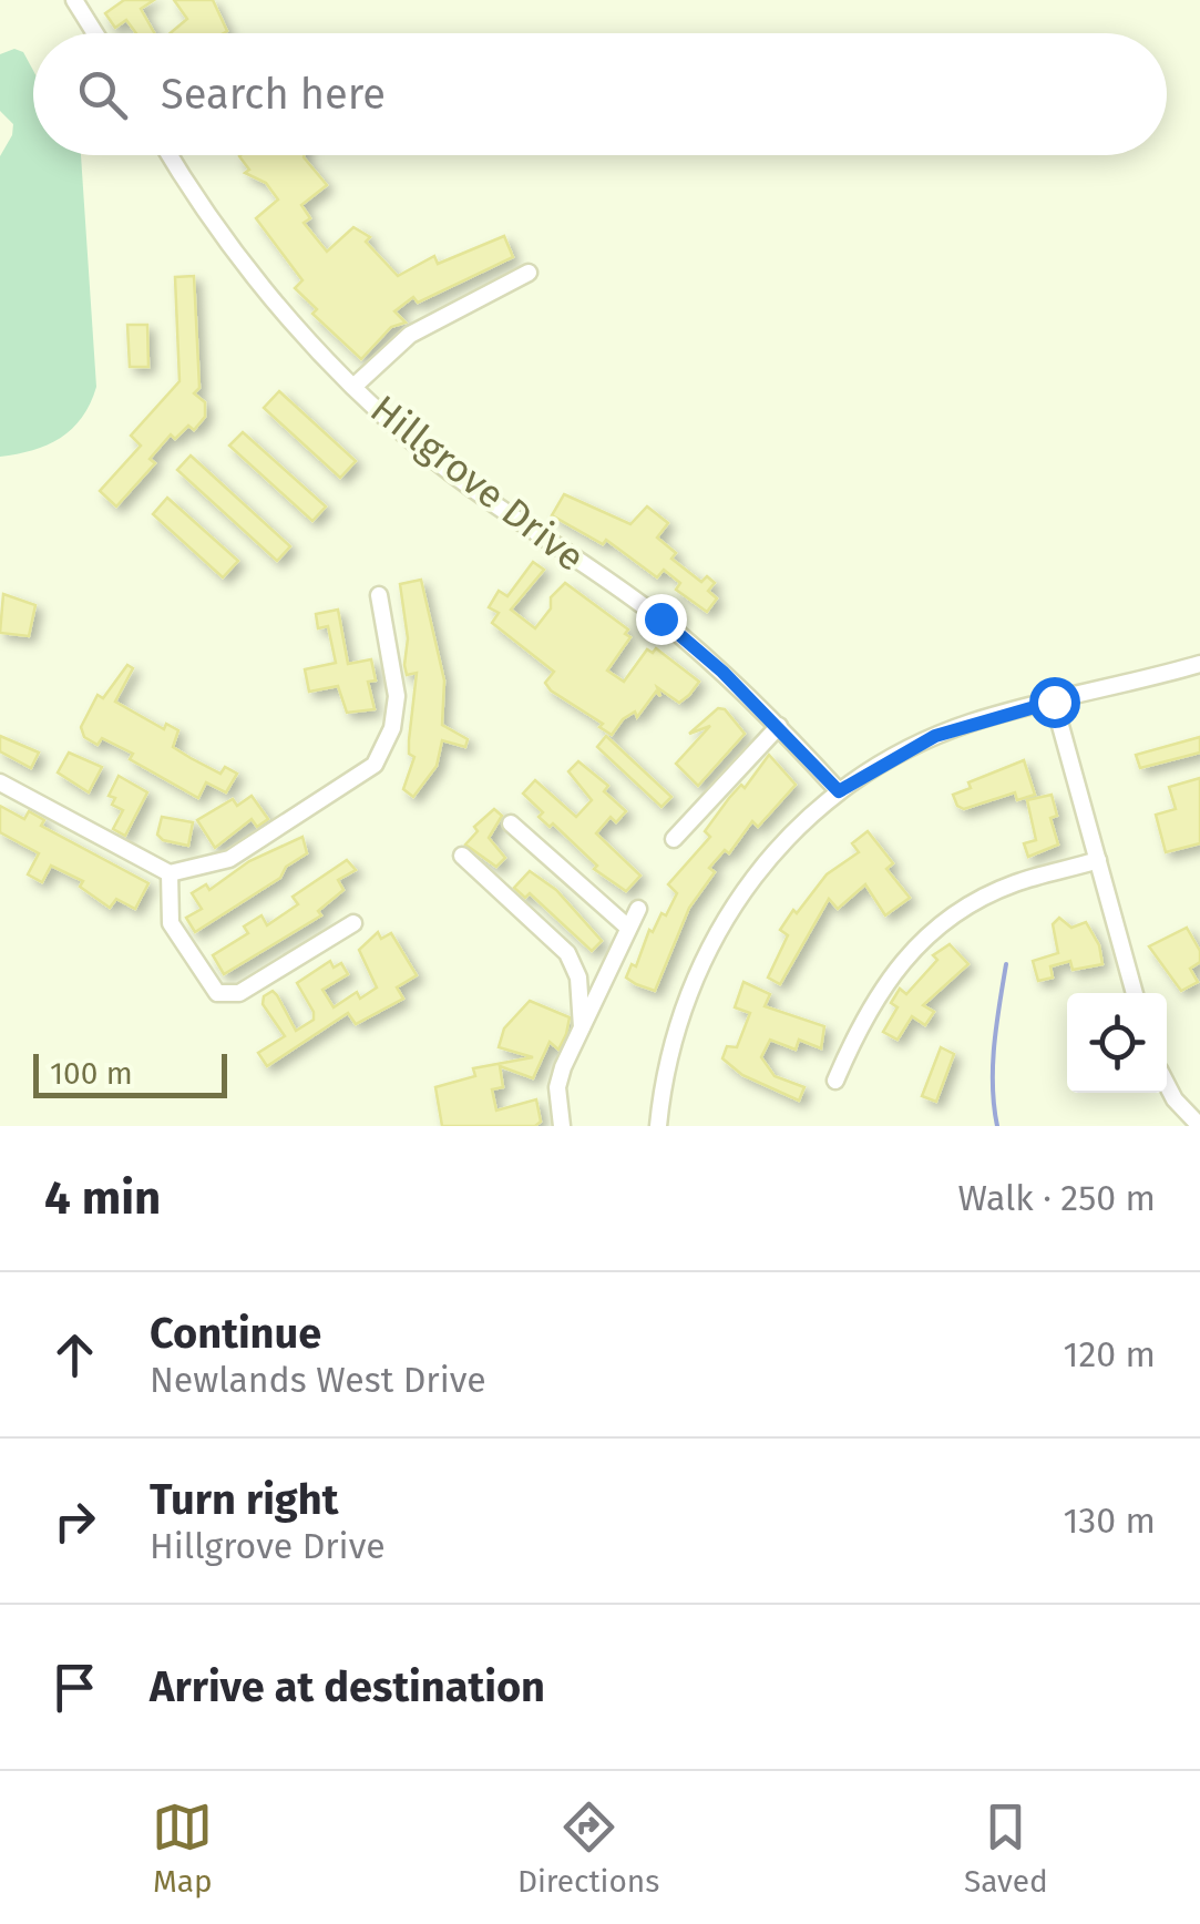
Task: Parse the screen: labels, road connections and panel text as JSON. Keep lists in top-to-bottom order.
{
  "streets": {
    "street": ["Hillgrove Drive"]
  },
  "scale_bar": "100 m",
  "page": {
    "search": "Search here",
    "scale": "100 m",
    "heading": ["4 min", "Walk · 250 m"],
    "list": [
      ["Continue", "Newlands West Drive", "120 m"],
      ["Turn right", "Hillgrove Drive", "130 m"],
      "Arrive at destination"
    ],
    "nav": ["Map", "Directions", "Saved"]
  }
}
